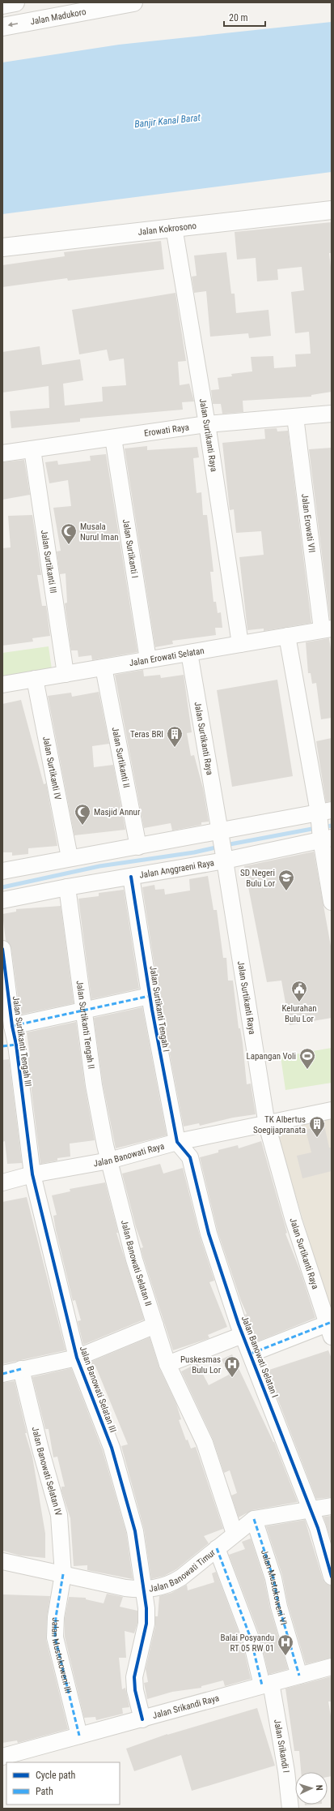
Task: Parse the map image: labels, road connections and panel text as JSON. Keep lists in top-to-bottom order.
{
  "streets": {
    "street": [
      "Jalan Madukoro",
      "Jalan Kokrosono",
      "Erowati Raya",
      "Jalan Surtikanti Raya",
      "Jalan Erowati VII",
      "Jalan Surtikanti I",
      "Jalan Surtikanti III",
      "Jalan Erowati Selatan",
      "Jalan Surtikanti II",
      "Jalan Surtikanti IV",
      "Jalan Anggraeni Raya",
      "Jalan Surtikanti Tengah I",
      "Jalan Surtikanti Tengah II",
      "Jalan Surtikanti Tengah III",
      "Jalan Banowati Raya",
      "Jalan Banowati Selatan II",
      "Jalan Banowati Selatan I",
      "Jalan Banowati Selatan III",
      "Jalan Banowati Selatan IV",
      "Jalan Banowati Timur",
      "Jalan Mustokoweni VI",
      "Jalan Mustokoweni III",
      "Jalan Srikandi Raya",
      "Jalan Srikandi I"
    ]
  },
  "crossings": [
    ["Jalan Kokrosono", "Jalan Surtikanti Raya"],
    ["Erowati Raya", "Jalan Surtikanti Raya"],
    ["Erowati Raya", "Jalan Erowati VII"],
    ["Erowati Raya", "Jalan Surtikanti I"],
    ["Erowati Raya", "Jalan Surtikanti III"],
    ["Jalan Surtikanti Raya", "Jalan Erowati Selatan"],
    ["Jalan Surtikanti Raya", "Jalan Anggraeni Raya"],
    ["Jalan Surtikanti Raya", "Jalan Banowati Raya"],
    ["Jalan Erowati VII", "Jalan Erowati Selatan"],
    ["Jalan Surtikanti I", "Jalan Erowati Selatan"],
    ["Jalan Surtikanti III", "Jalan Erowati Selatan"],
    ["Jalan Erowati Selatan", "Jalan Surtikanti II"],
    ["Jalan Erowati Selatan", "Jalan Surtikanti IV"],
    ["Jalan Anggraeni Raya", "Jalan Surtikanti Tengah I"],
    ["Jalan Anggraeni Raya", "Jalan Surtikanti Tengah II"],
    ["Jalan Surtikanti Tengah I", "Jalan Banowati Raya"],
    ["Jalan Surtikanti Tengah I", "Jalan Banowati Selatan I"],
    ["Jalan Surtikanti Tengah II", "Jalan Banowati Raya"],
    ["Jalan Surtikanti Tengah II", "Jalan Banowati Selatan II"],
    ["Jalan Surtikanti Tengah III", "Jalan Banowati Raya"],
    ["Jalan Surtikanti Tengah III", "Jalan Banowati Selatan III"],
    ["Jalan Banowati Raya", "Jalan Banowati Selatan II"],
    ["Jalan Banowati Raya", "Jalan Banowati Selatan I"],
    ["Jalan Banowati Raya", "Jalan Banowati Selatan III"],
    ["Jalan Banowati Selatan II", "Jalan Banowati Timur"],
    ["Jalan Banowati Selatan I", "Jalan Banowati Timur"],
    ["Jalan Banowati Selatan III", "Jalan Banowati Timur"],
    ["Jalan Banowati Selatan III", "Jalan Srikandi Raya"],
    ["Jalan Banowati Selatan IV", "Jalan Banowati Timur"],
    ["Jalan Banowati Selatan IV", "Jalan Mustokoweni III"],
    ["Jalan Banowati Timur", "Jalan Mustokoweni VI"],
    ["Jalan Banowati Timur", "Jalan Mustokoweni III"],
    ["Jalan Banowati Timur", "Jalan Srikandi I"],
    ["Jalan Mustokoweni VI", "Jalan Srikandi Raya"],
    ["Jalan Mustokoweni III", "Jalan Srikandi Raya"],
    ["Jalan Srikandi Raya", "Jalan Srikandi I"]
  ],
  "one_way": ["Jalan Madukoro"],
  "water": ["Banjir Kanal Barat"],
  "places": {
    "mosque": ["Musala Nurul Iman", "Masjid Annur"],
    "building": ["Teras BRI", "TK Albertus Soegijapranata"],
    "school or university": ["SD Negeri Bulu Lor"],
    "public building": ["Kelurahan Bulu Lor"],
    "sports": ["Lapangan Voli"],
    "hospital": ["Puskesmas Bulu Lor", "Balai Posyandu RT 05 RW 01"]
  },
  "legend": ["Cycle path", "Path"],
  "scale_bar": "20 m",
  "north": "right"
}
